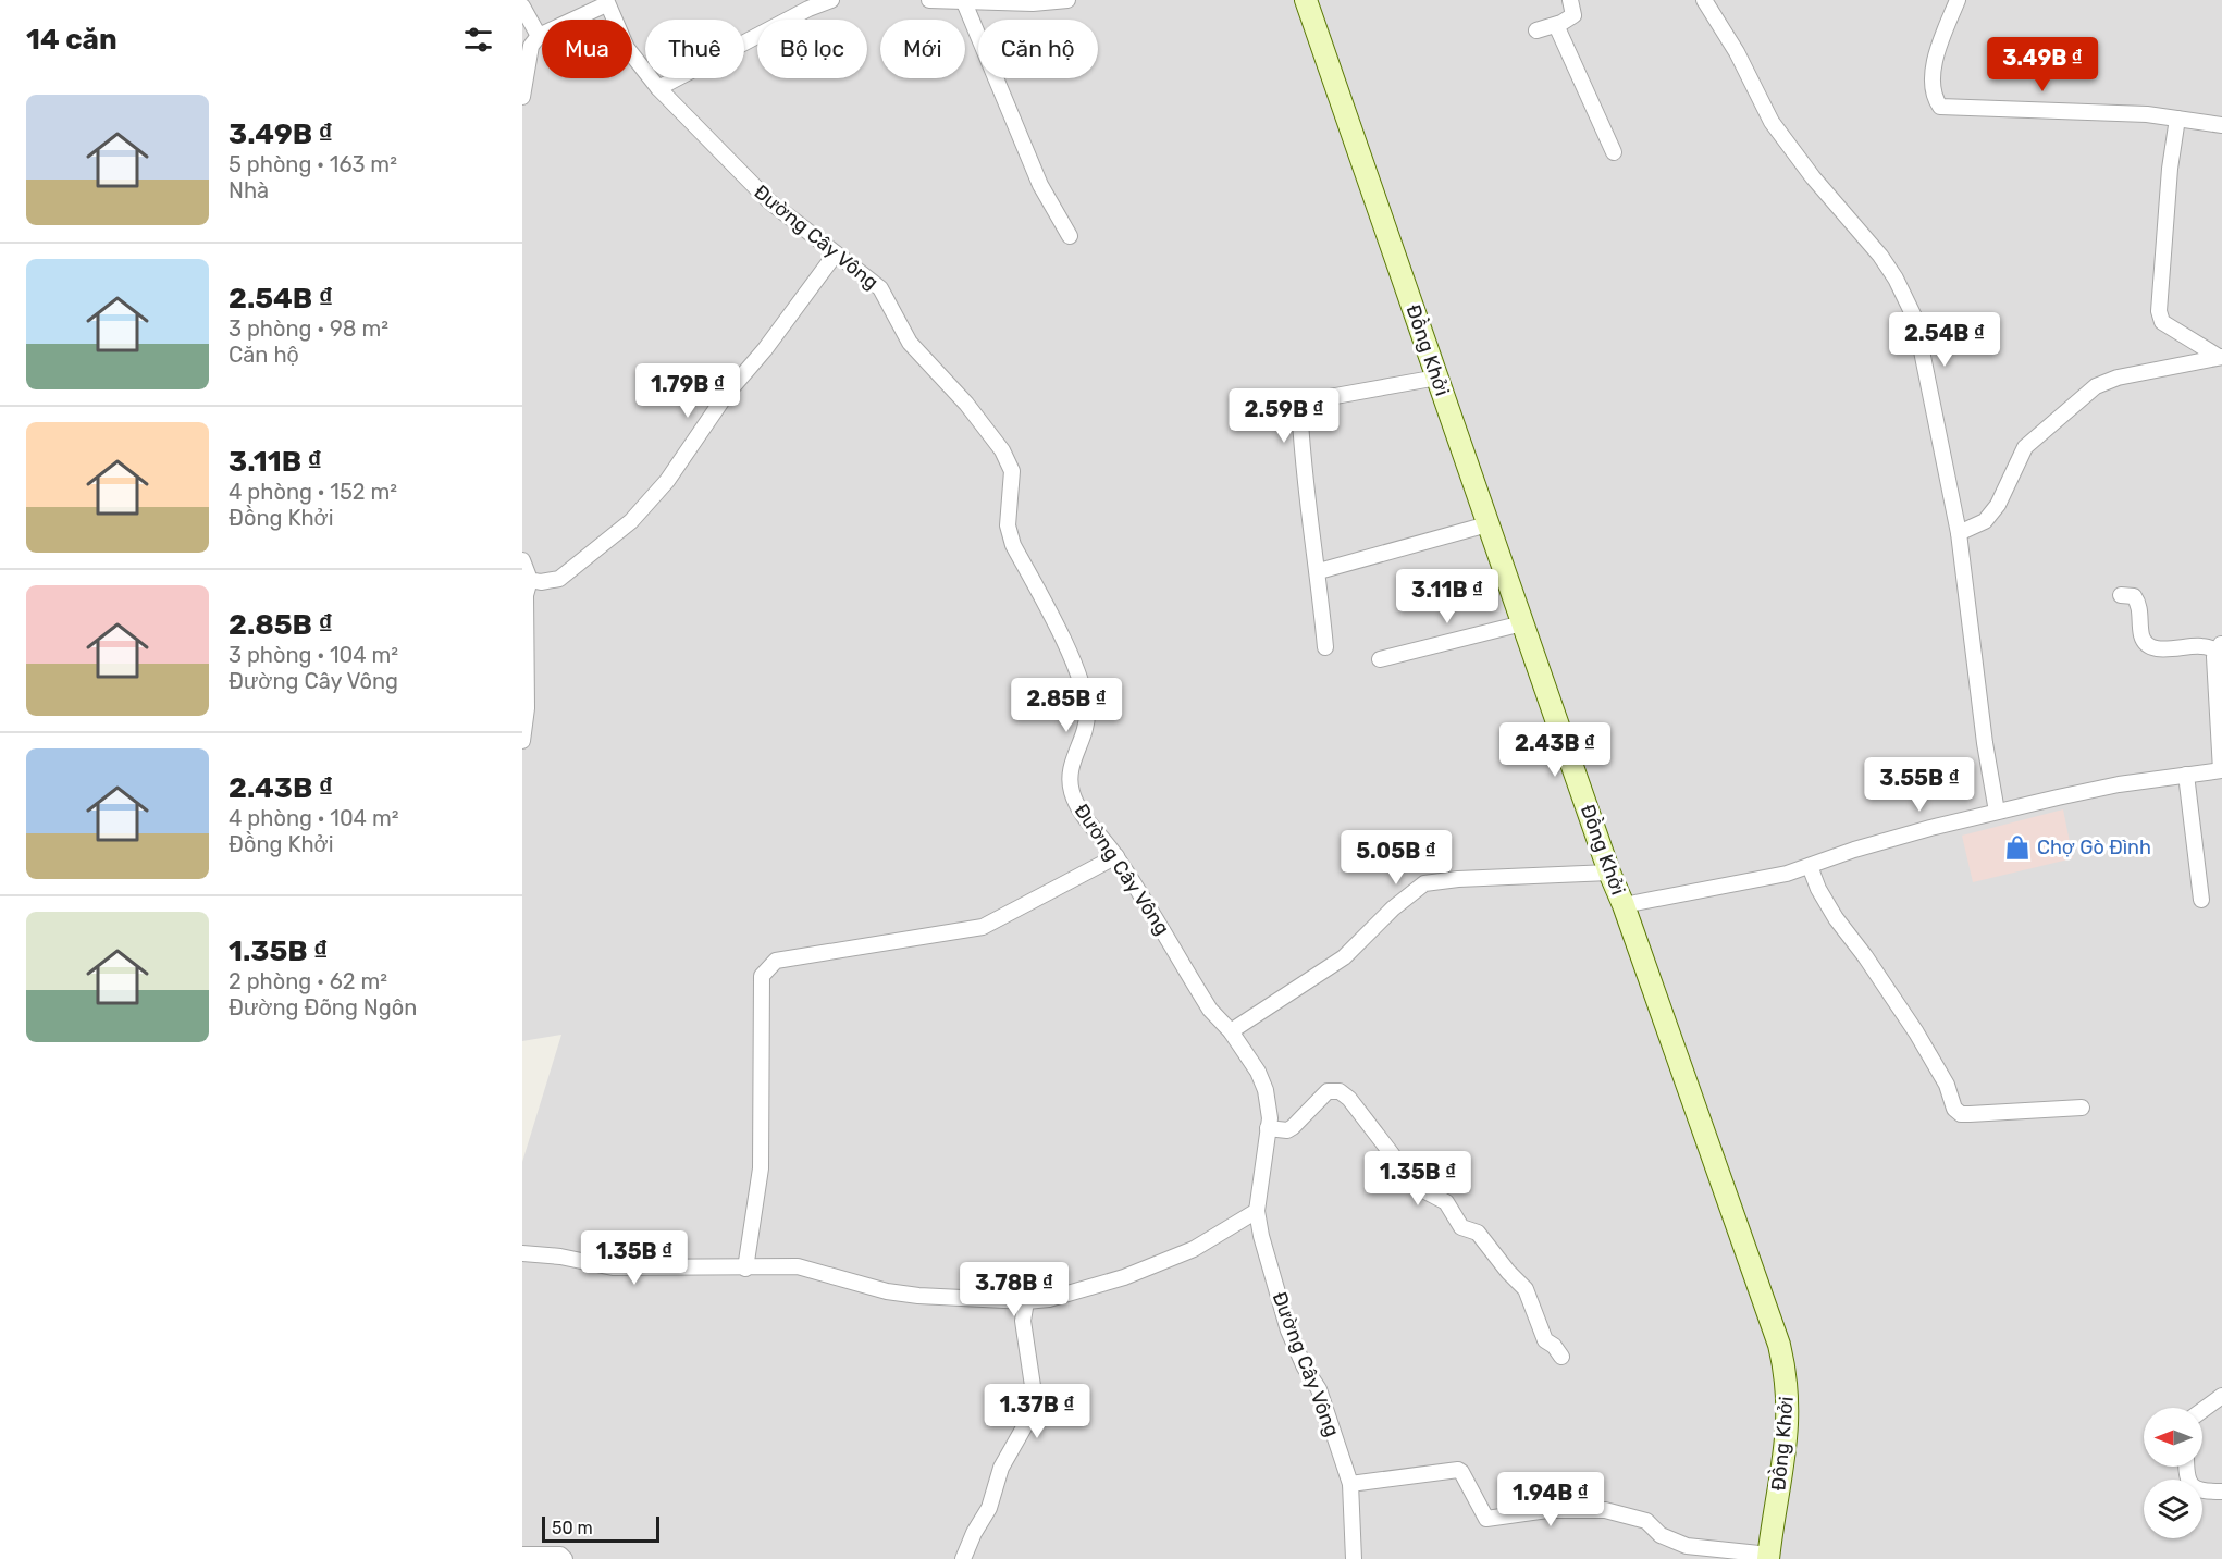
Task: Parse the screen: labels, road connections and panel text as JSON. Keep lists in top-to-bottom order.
{
  "streets": {
    "main road": ["Đồng Khởi"],
    "street": ["Đường Cây Vông"]
  },
  "places": {
    "shop": ["Chợ Gò Đình"]
  },
  "scale_bar": "50 m",
  "north": "left",
  "page": {
    "heading": "14 căn",
    "chip": [
      "Mua",
      "Thuê",
      "Bộ lọc",
      "Mới",
      "Căn hộ"
    ],
    "price": [
      "3.49B ₫",
      "2.54B ₫",
      "1.79B ₫",
      "2.59B ₫",
      "3.11B ₫",
      "2.85B ₫",
      "2.43B ₫",
      "3.55B ₫",
      "5.05B ₫",
      "1.35B ₫",
      "1.35B ₫",
      "3.78B ₫",
      "1.37B ₫",
      "1.94B ₫"
    ],
    "list": [
      {
        "name": "3.49B ₫",
        "note": "5 phòng · 163 m² · Nhà"
      },
      {
        "name": "2.54B ₫",
        "note": "3 phòng · 98 m² · Căn hộ"
      },
      {
        "name": "3.11B ₫",
        "note": "4 phòng · 152 m² · Đồng Khởi"
      },
      {
        "name": "2.85B ₫",
        "note": "3 phòng · 104 m² · Đường Cây Vông"
      },
      {
        "name": "2.43B ₫",
        "note": "4 phòng · 104 m² · Đồng Khởi"
      },
      {
        "name": "1.35B ₫",
        "note": "2 phòng · 62 m² · Đường Đõng Ngôn"
      }
    ],
    "scale": "50 m"
  }
}
